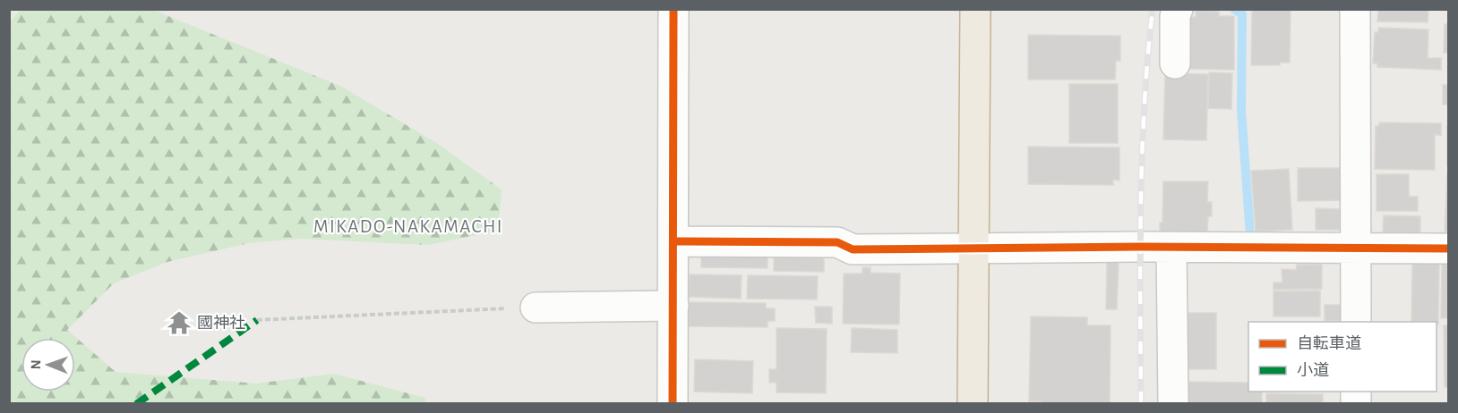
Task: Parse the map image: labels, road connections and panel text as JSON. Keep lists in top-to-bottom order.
{
  "districts": ["MIKADO-NAKAMACHI"],
  "places": {
    "temple": ["國神社"]
  },
  "legend": ["自転車道", "小道"],
  "north": "left"
}
